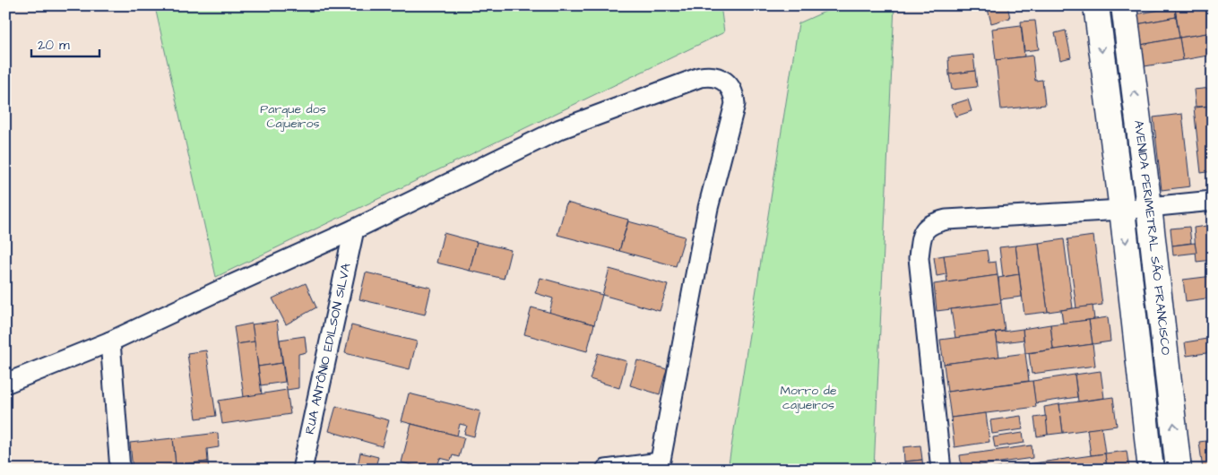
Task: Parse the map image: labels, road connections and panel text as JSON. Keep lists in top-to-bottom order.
{
  "streets": {
    "main road": ["AVENIDA PERIMETRAL SÃO FRANCISCO"],
    "street": ["RUA ANTÔNIO EDILSON SILVA"]
  },
  "parks": ["Parque dos Cajueiros", "Morro de cajueiros"],
  "scale_bar": "20 m"
}
